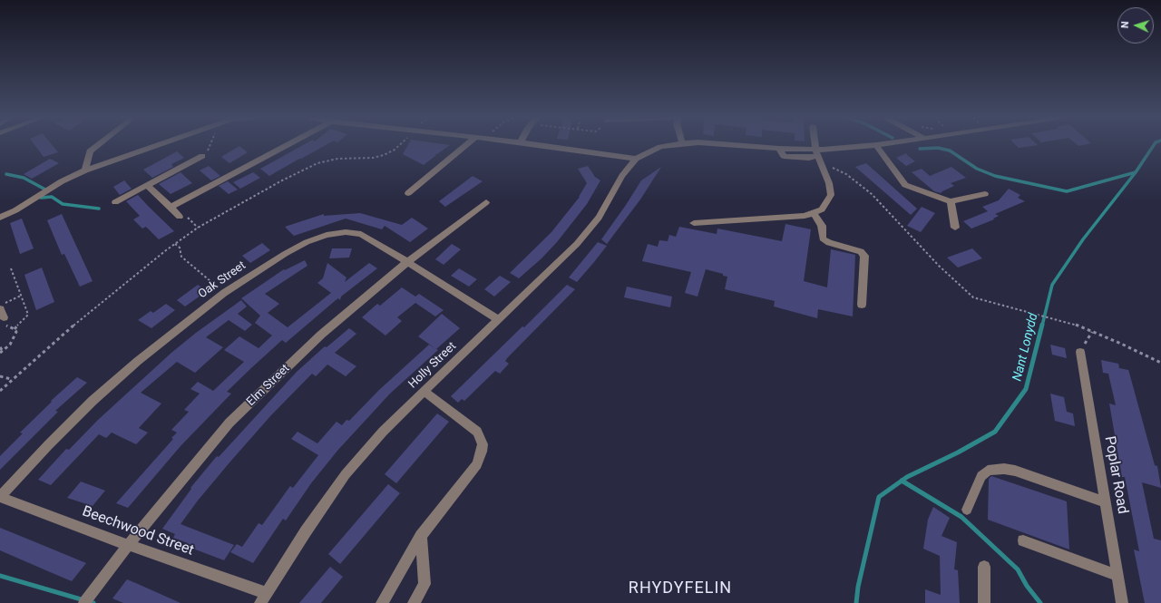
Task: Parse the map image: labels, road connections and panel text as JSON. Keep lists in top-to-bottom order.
{
  "streets": {
    "street": [
      "Oak Street",
      "Holly Street",
      "Elm Street",
      "Poplar Road",
      "Beechwood Street"
    ]
  },
  "crossings": [
    ["Oak Street", "Holly Street"],
    ["Oak Street", "Elm Street"],
    ["Oak Street", "Beechwood Street"],
    ["Holly Street", "Beechwood Street"],
    ["Elm Street", "Beechwood Street"]
  ],
  "districts": ["RHYDYFELIN"],
  "water": ["Nant Lonydd"],
  "north": "left"
}
